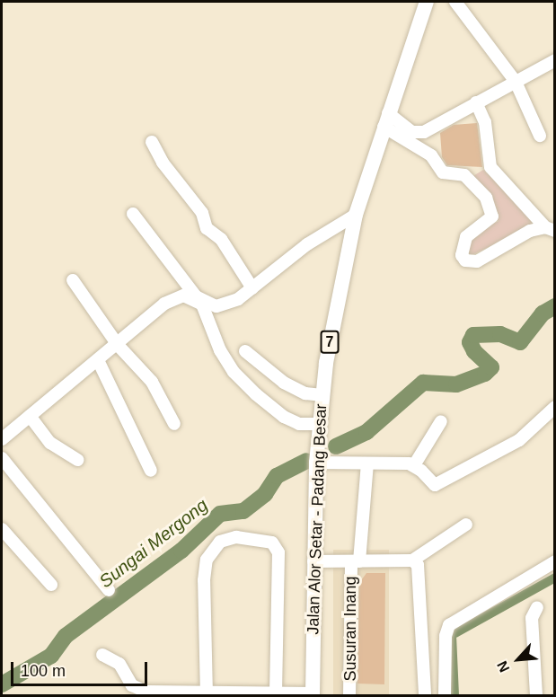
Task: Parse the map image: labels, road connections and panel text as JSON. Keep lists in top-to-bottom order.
{
  "streets": {
    "main road": ["7", "Jalan Alor Setar - Padang Besar"],
    "street": ["Susuran Inang"]
  },
  "water": ["Sungai Mergong"],
  "scale_bar": "100 m",
  "north": "bottom left"
}
